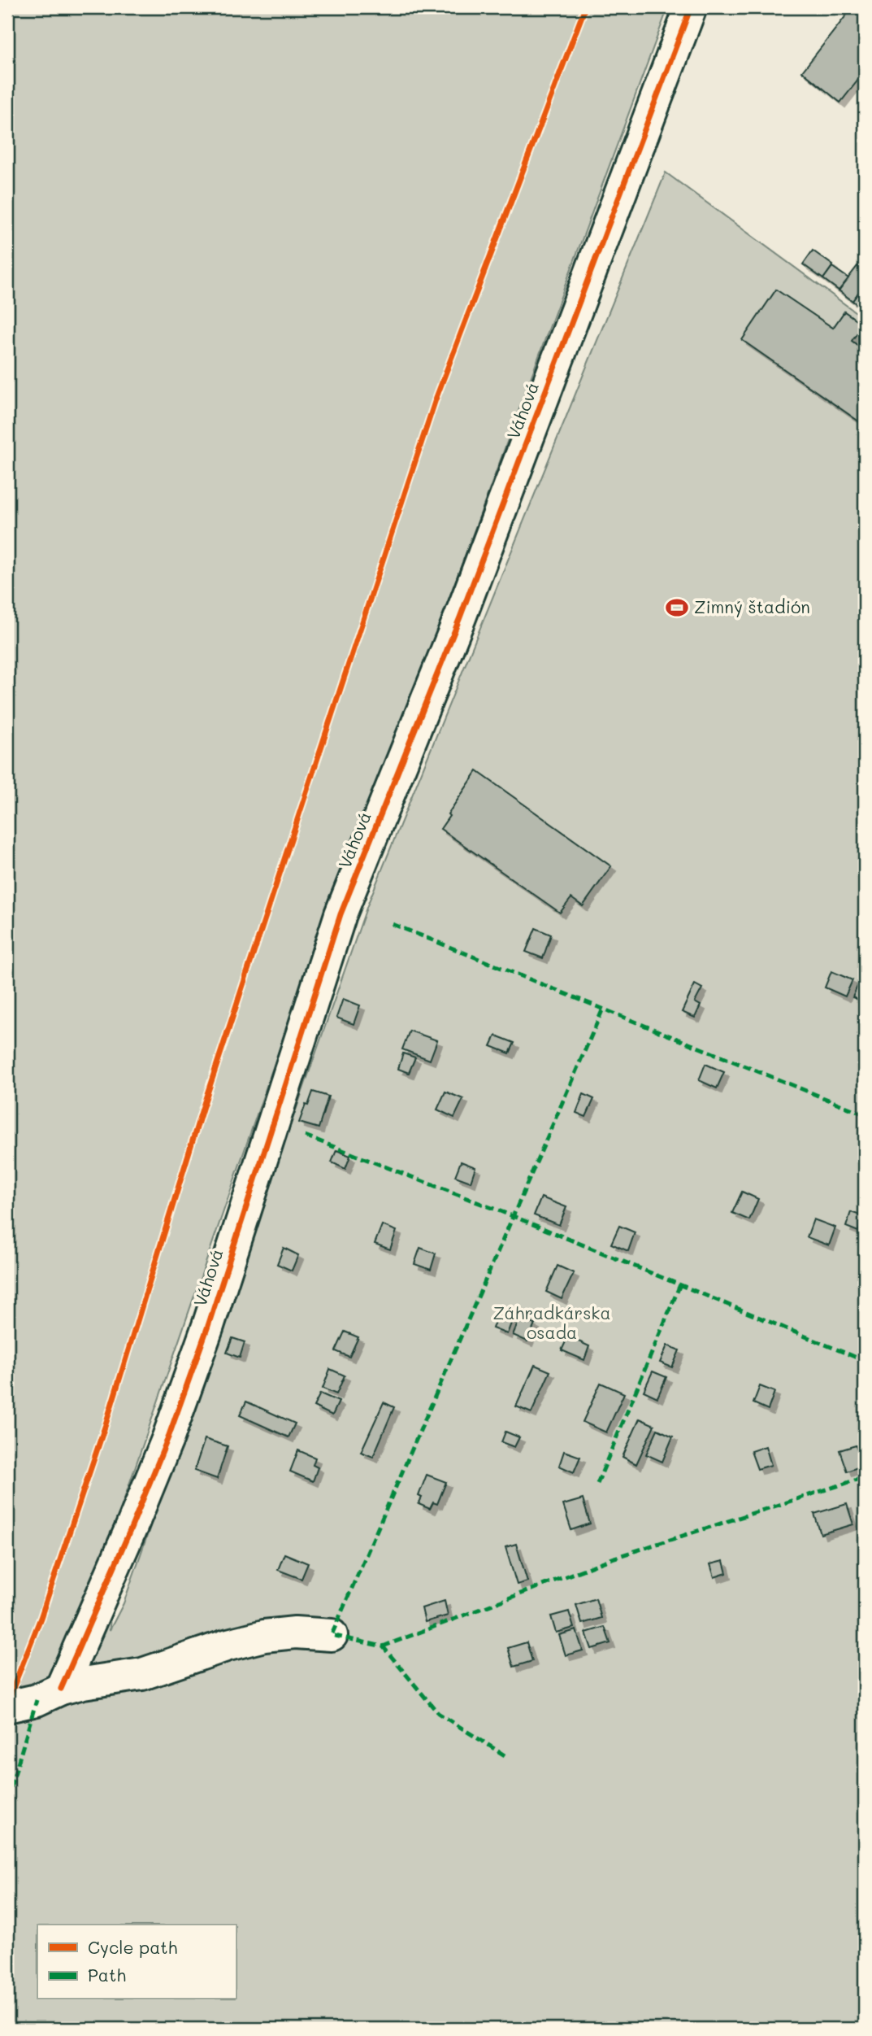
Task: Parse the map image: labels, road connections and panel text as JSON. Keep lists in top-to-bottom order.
{
  "streets": {
    "street": ["Váhová"]
  },
  "parks": ["Záhradkárska osada"],
  "places": {
    "sports": ["Zimný štadión"]
  },
  "legend": ["Cycle path", "Path"]
}
